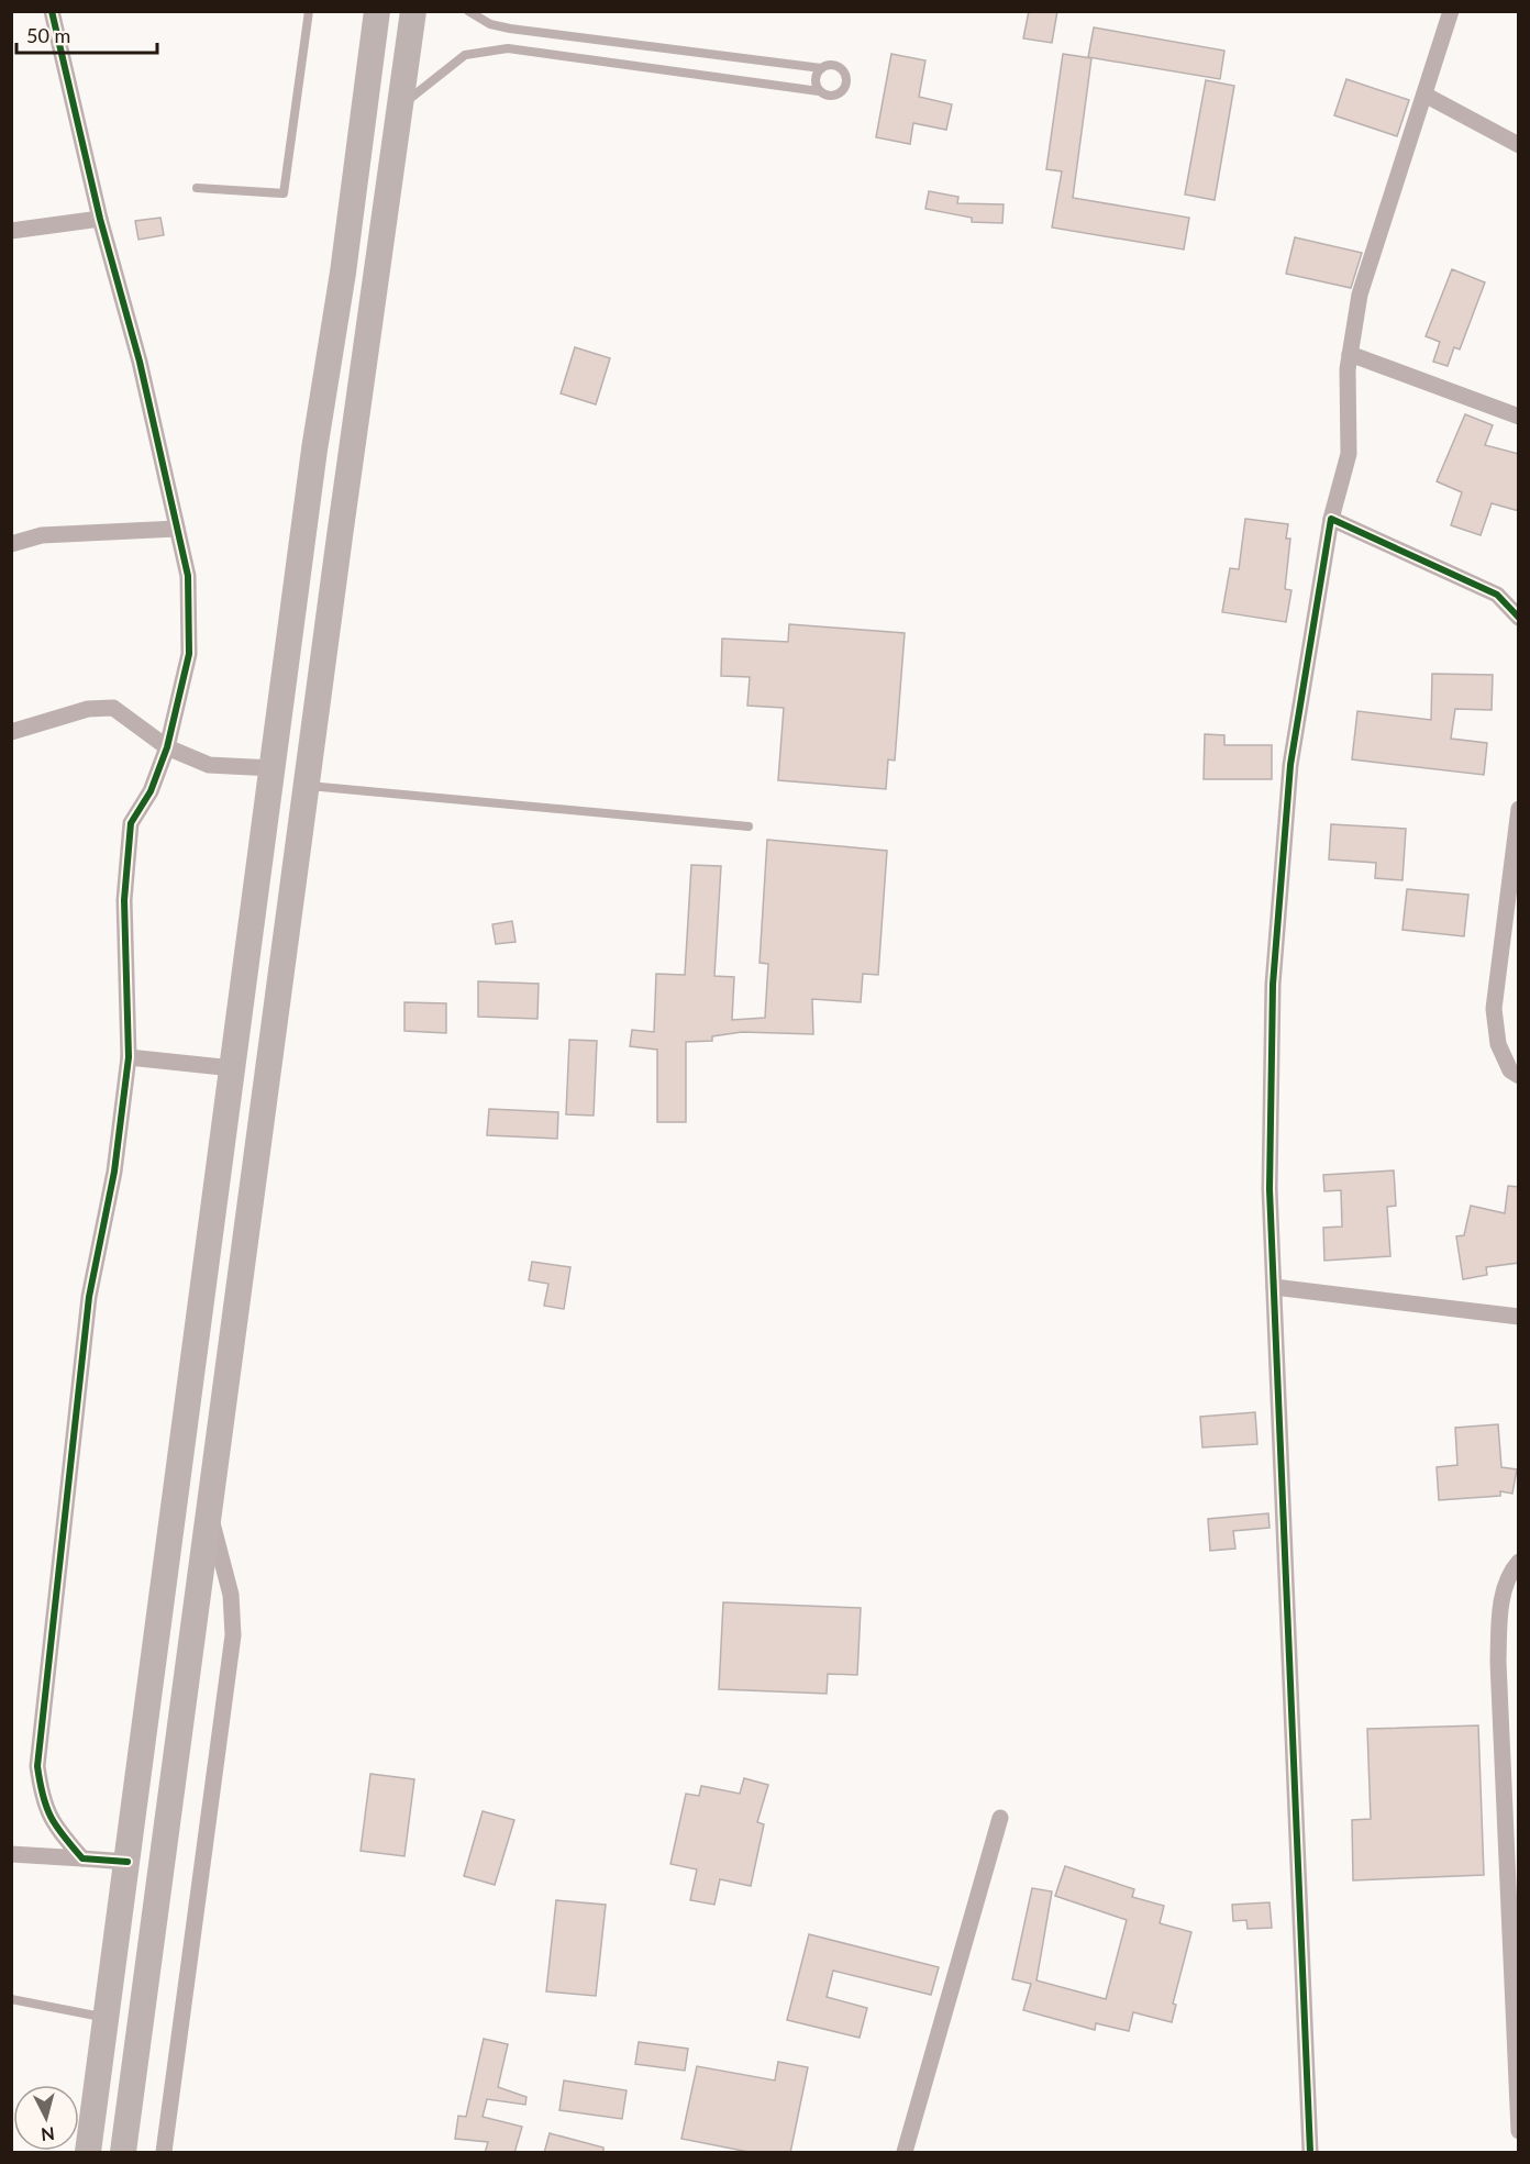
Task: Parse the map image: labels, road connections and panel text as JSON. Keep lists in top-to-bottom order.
{
  "scale_bar": "50 m",
  "north": "bottom"
}
